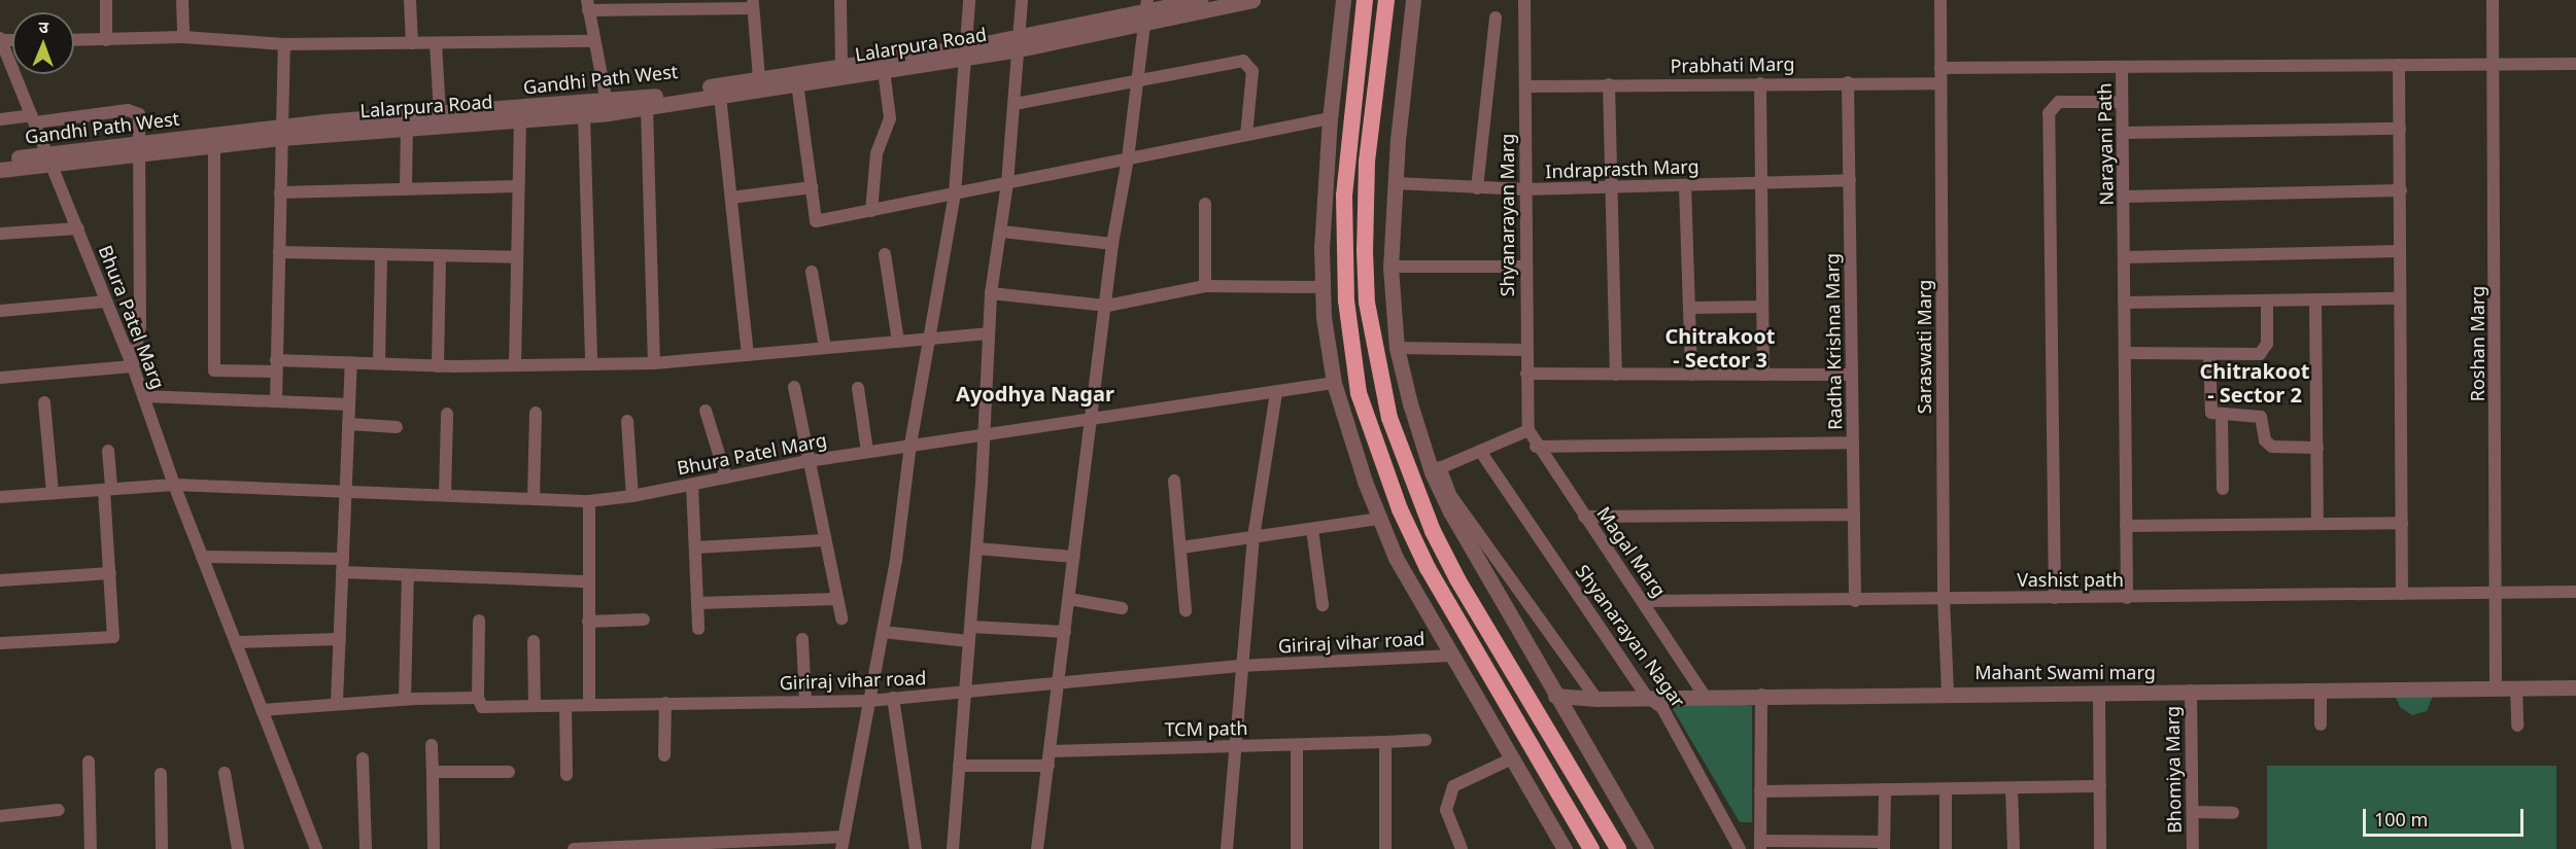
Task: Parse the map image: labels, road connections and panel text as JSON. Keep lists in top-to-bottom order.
{
  "streets": {
    "street": [
      "Lalarpura Road",
      "Prabhati Marg",
      "Gandhi Path West",
      "Narayani Path",
      "Indraprasth Marg",
      "Shyanarayan Marg",
      "Bhura Patel Marg",
      "Radha Krishna Marg",
      "Roshan Marg",
      "Saraswati Marg",
      "Magal Marg",
      "Vashist path",
      "Shyanarayan Nagar",
      "Giriraj vihar road",
      "Mahant Swami marg",
      "TCM path",
      "Bhomiya Marg"
    ]
  },
  "crossings": [
    ["Lalarpura Road", "Gandhi Path West"],
    ["Prabhati Marg", "Shyanarayan Marg"],
    ["Prabhati Marg", "Radha Krishna Marg"],
    ["Prabhati Marg", "Saraswati Marg"],
    ["Gandhi Path West", "Bhura Patel Marg"],
    ["Narayani Path", "Roshan Marg"],
    ["Narayani Path", "Vashist path"],
    ["Indraprasth Marg", "Shyanarayan Marg"],
    ["Indraprasth Marg", "Radha Krishna Marg"],
    ["Shyanarayan Marg", "Magal Marg"],
    ["Radha Krishna Marg", "Vashist path"],
    ["Roshan Marg", "Vashist path"],
    ["Roshan Marg", "Mahant Swami marg"],
    ["Saraswati Marg", "Vashist path"],
    ["Saraswati Marg", "Mahant Swami marg"],
    ["Magal Marg", "Vashist path"],
    ["Magal Marg", "Mahant Swami marg"],
    ["Shyanarayan Nagar", "Mahant Swami marg"],
    ["Mahant Swami marg", "Bhomiya Marg"]
  ],
  "districts": ["Chitrakoot - Sector 3", "Chitrakoot - Sector 2", "Ayodhya Nagar"],
  "scale_bar": "100 m",
  "north": "top"
}
